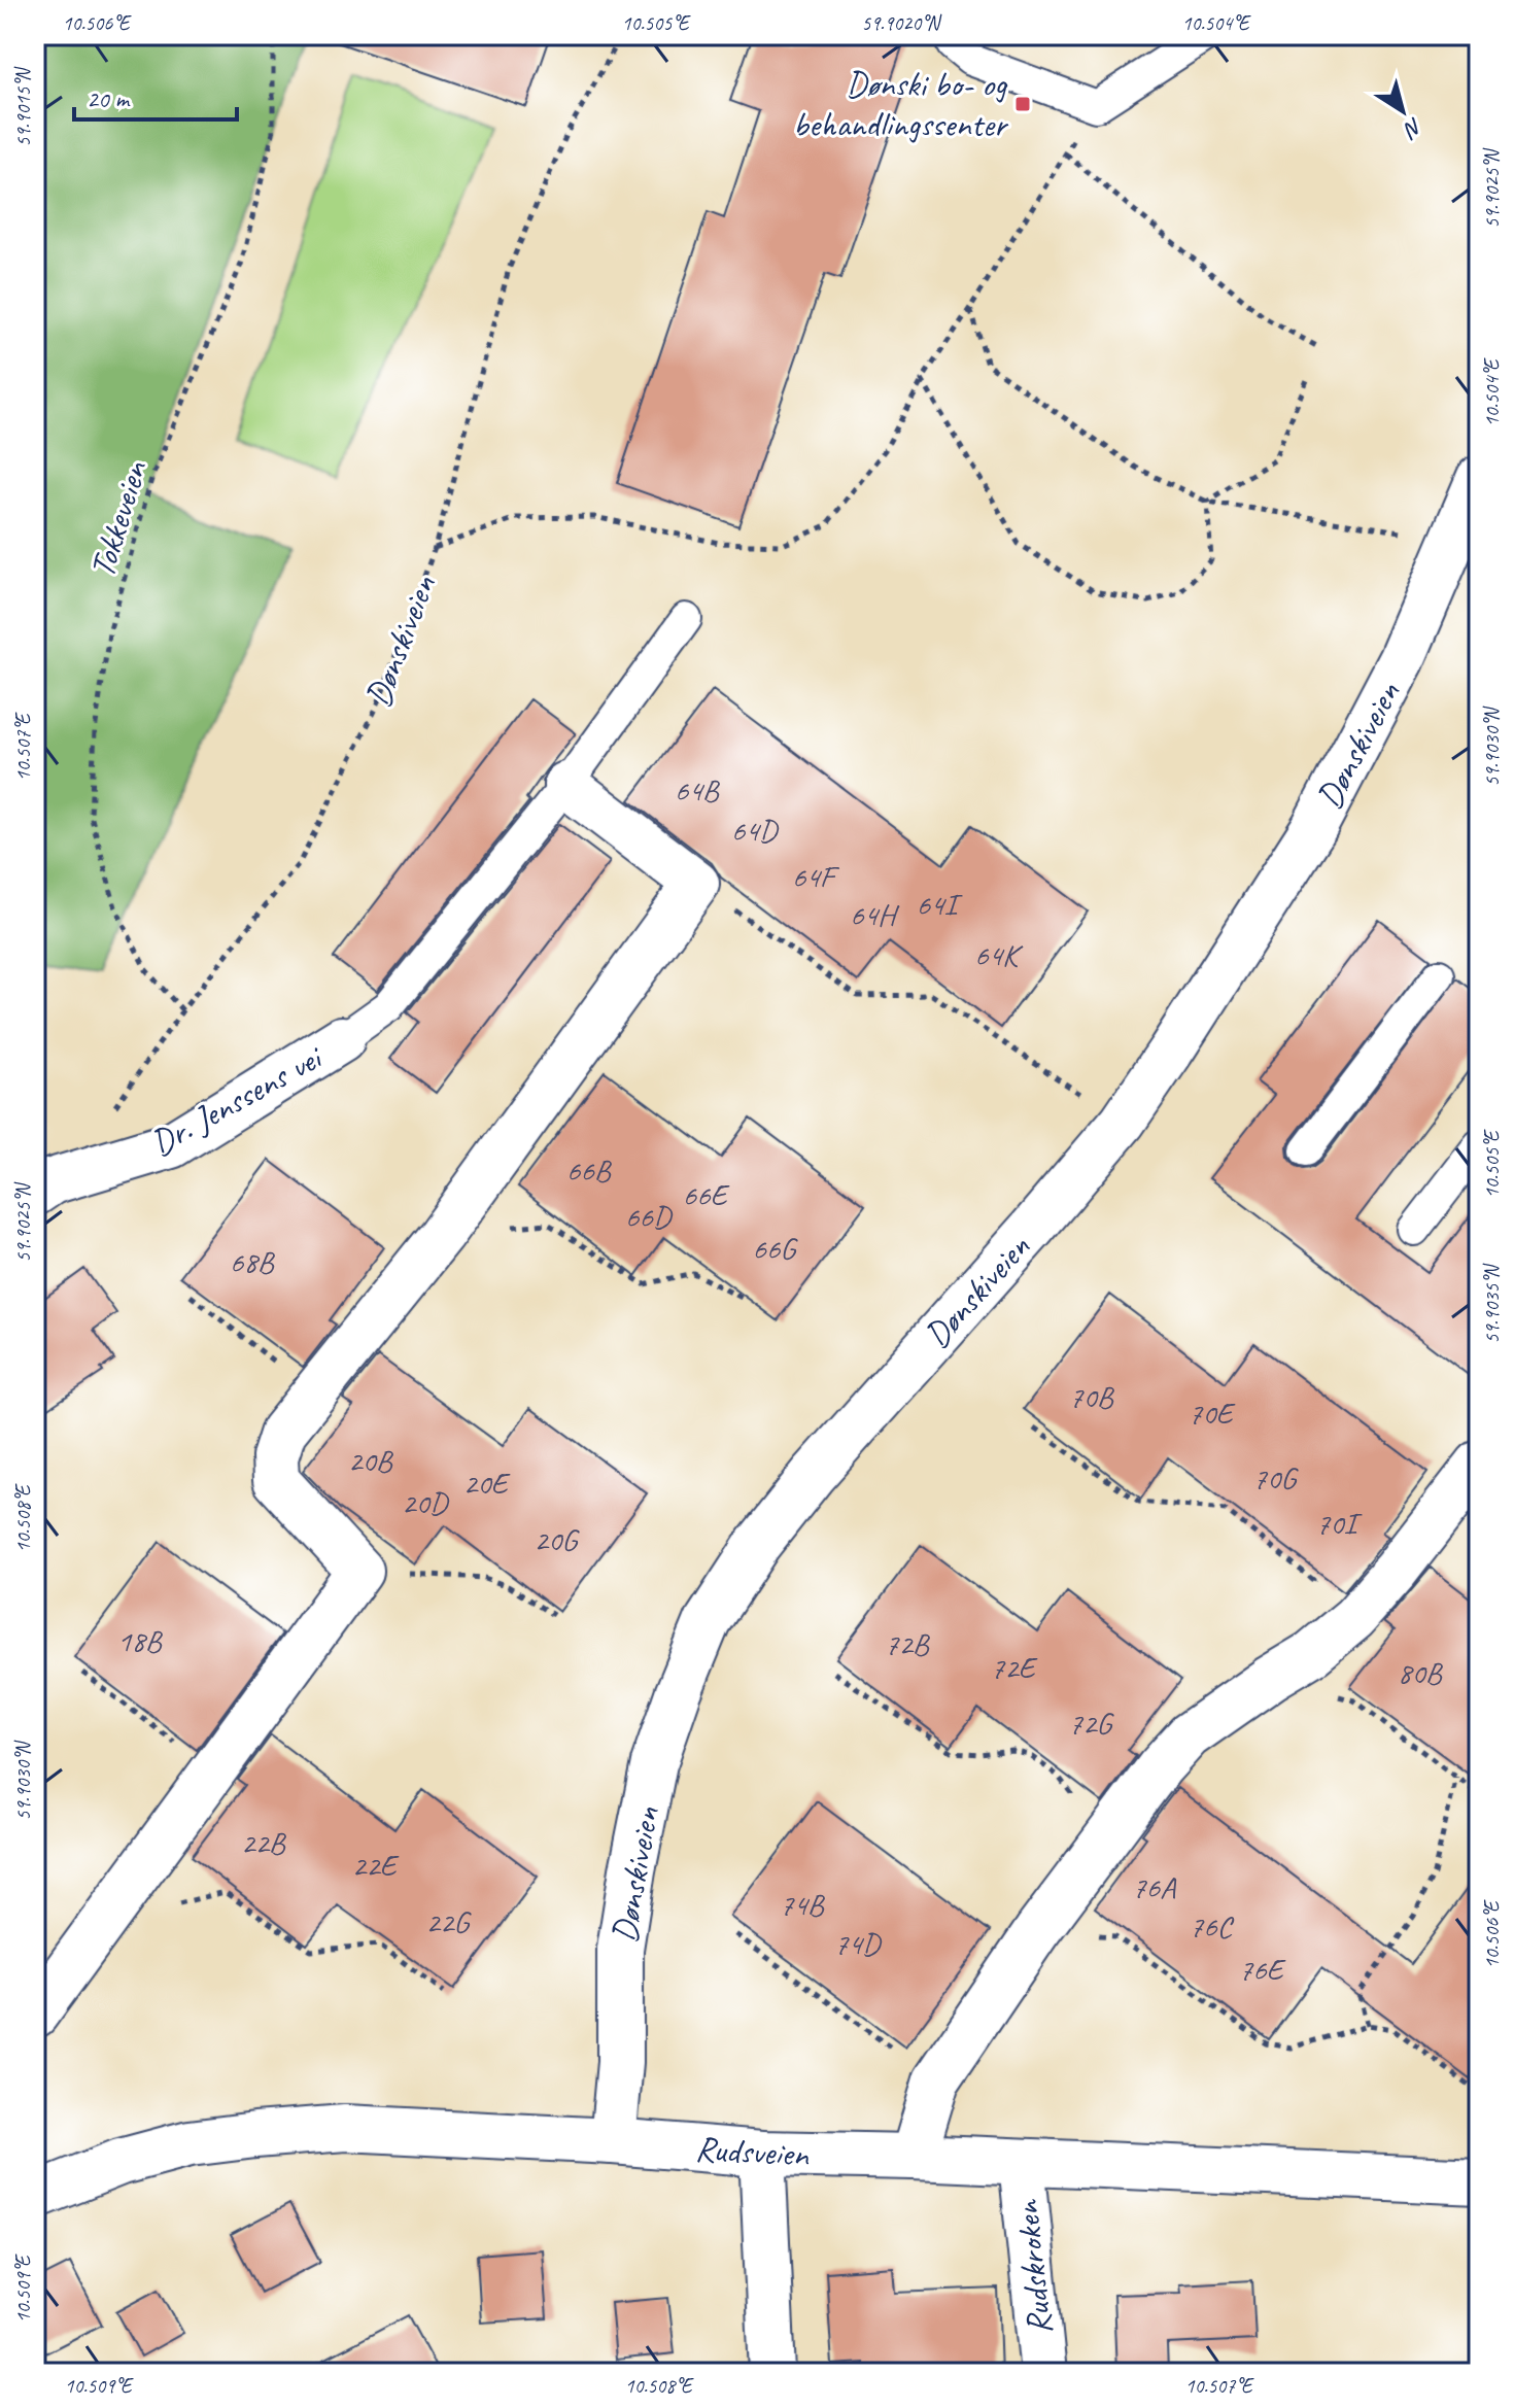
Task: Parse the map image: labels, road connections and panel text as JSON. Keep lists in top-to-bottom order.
{
  "streets": {
    "street": [
      "Dønskiveien",
      "Dr. Jenssens vei",
      "Rudsveien",
      "Rudskroken"
    ],
    "path": ["Tokkeveien"]
  },
  "crossings": [
    ["Tokkeveien", "Dønskiveien"],
    ["Dønskiveien", "Rudsveien"],
    ["Rudsveien", "Rudskroken"]
  ],
  "places": {
    "transit": ["Dønski bo- og behandlingssenter"]
  },
  "house_numbers": [
    "64B",
    "64D",
    "64F",
    "64I",
    "64H",
    "64K",
    "66B",
    "66E",
    "66D",
    "66G",
    "68B",
    "70B",
    "70E",
    "20B",
    "70G",
    "20E",
    "20D",
    "70I",
    "20G",
    "18B",
    "72B",
    "72E",
    "80B",
    "72G",
    "22B",
    "22E",
    "76A",
    "74B",
    "22G",
    "76C",
    "74D",
    "76E"
  ],
  "scale_bar": "20 m",
  "north": "bottom right",
  "coordinates": [
    "10.506°E",
    "10.505°E",
    "59.9020°N",
    "10.504°E",
    "59.9015°N",
    "59.9025°N",
    "59.9030°N",
    "10.507°E",
    "59.9035°N",
    "10.508°E",
    "10.509°E"
  ]
}
